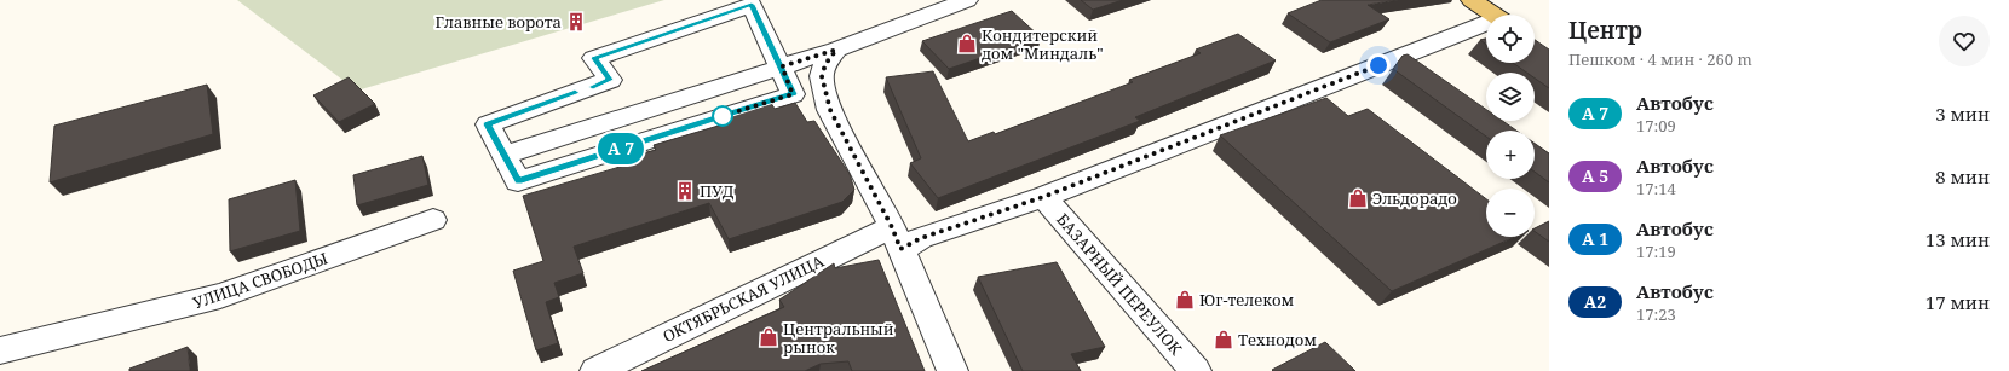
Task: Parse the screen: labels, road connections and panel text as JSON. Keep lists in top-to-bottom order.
{
  "streets": {
    "street": ["УЛИЦА СВОБОДЫ", "БАЗАРНЫЙ ПЕРЕУЛОК", "ОКТЯБРЬСКАЯ УЛИЦА"]
  },
  "crossings": [
    ["БАЗАРНЫЙ ПЕРЕУЛОК", "ОКТЯБРЬСКАЯ УЛИЦА"]
  ],
  "places": {
    "building": ["Главные ворота", "ПУД"],
    "shop": [
      "Кондитерский дом \"Миндаль\"",
      "Эльдорадо",
      "Юг-телеком",
      "Центральный рынок",
      "Технодом"
    ]
  },
  "page": {
    "on_map": "A 7",
    "heading": ["Центр", "Пешком · 4 мин · 260 m"],
    "map_buttons": ["+", "−"],
    "list": [
      {
        "mark": "A 7",
        "name": "Автобус",
        "note": "17:09",
        "value": "3 мин"
      },
      {
        "mark": "A 5",
        "name": "Автобус",
        "note": "17:14",
        "value": "8 мин"
      },
      {
        "mark": "A 1",
        "name": "Автобус",
        "note": "17:19",
        "value": "13 мин"
      },
      {
        "mark": "A2",
        "name": "Автобус",
        "note": "17:23",
        "value": "17 мин"
      }
    ]
  }
}
